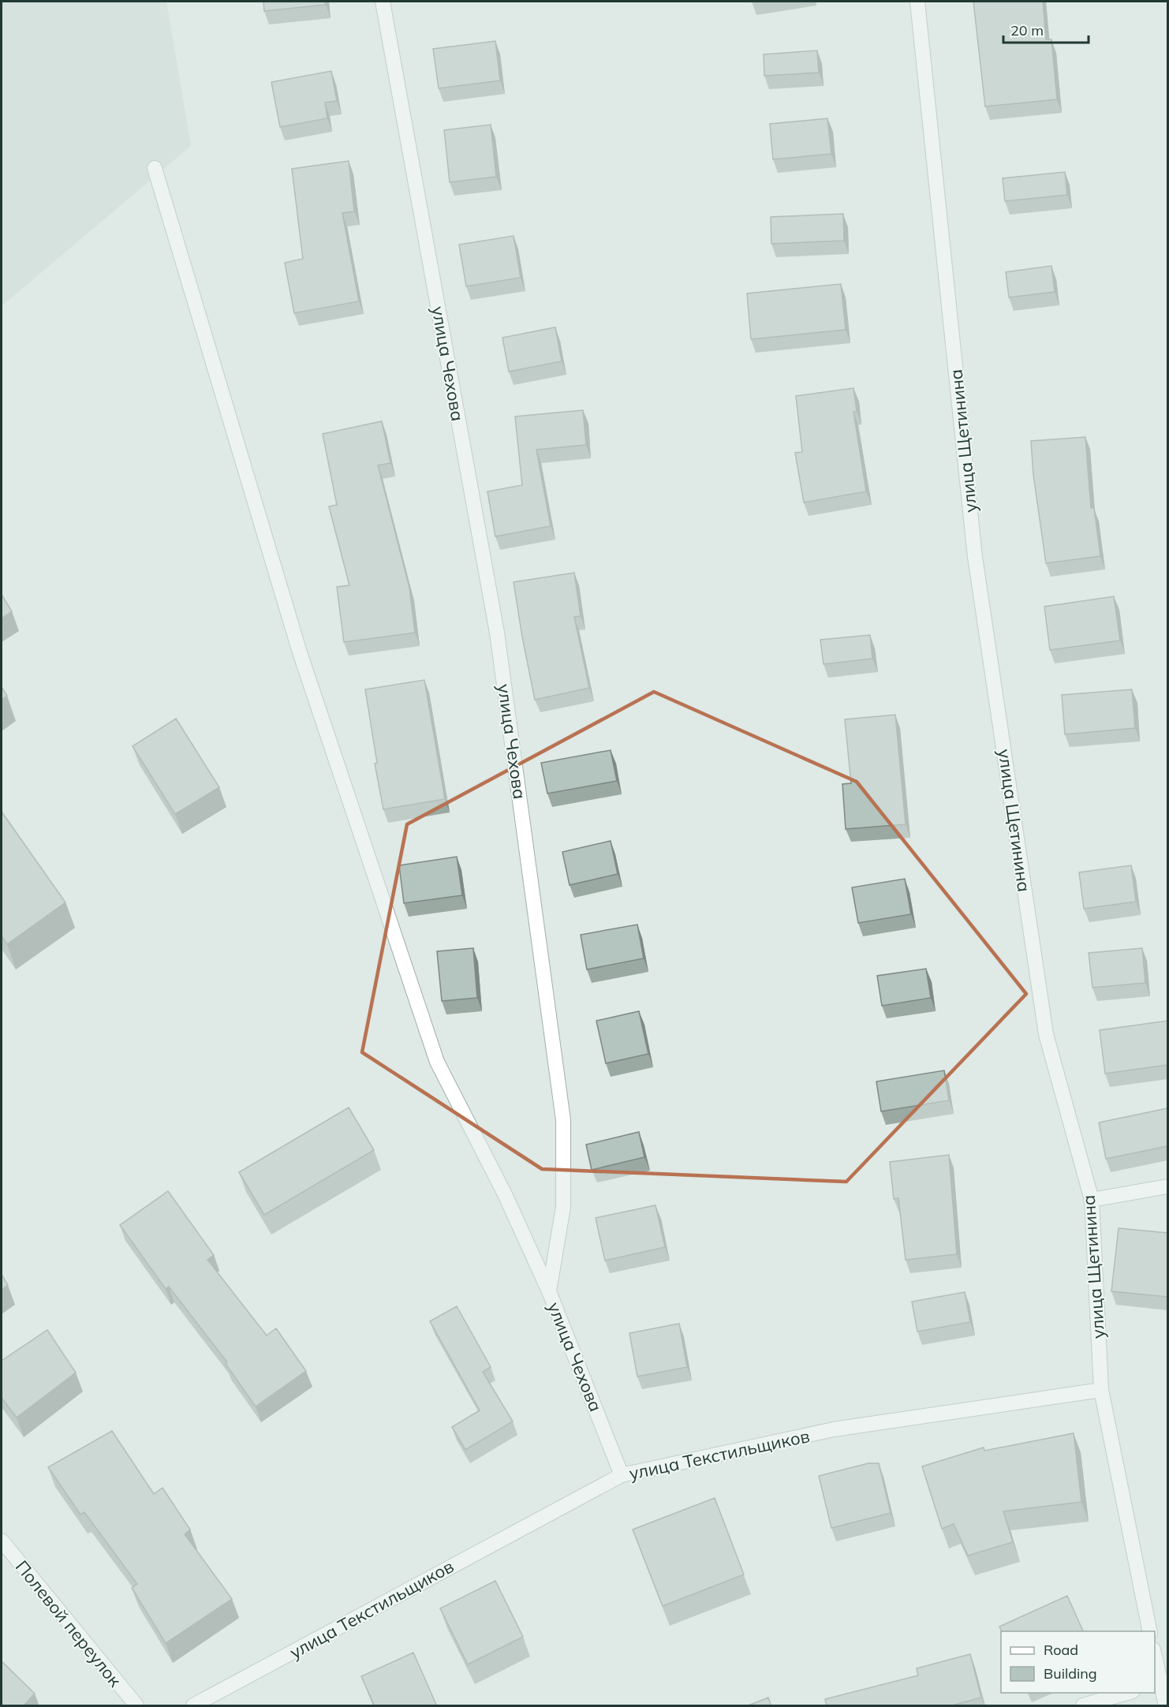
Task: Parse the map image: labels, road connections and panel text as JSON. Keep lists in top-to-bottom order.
{
  "streets": {
    "street": [
      "улица Чехова",
      "улица Щетинина",
      "улица Текстильщиков",
      "Полевой переулок"
    ]
  },
  "crossings": [
    ["улица Чехова", "улица Текстильщиков"],
    ["улица Щетинина", "улица Текстильщиков"]
  ],
  "legend": ["Road", "Building"],
  "scale_bar": "20 m"
}
